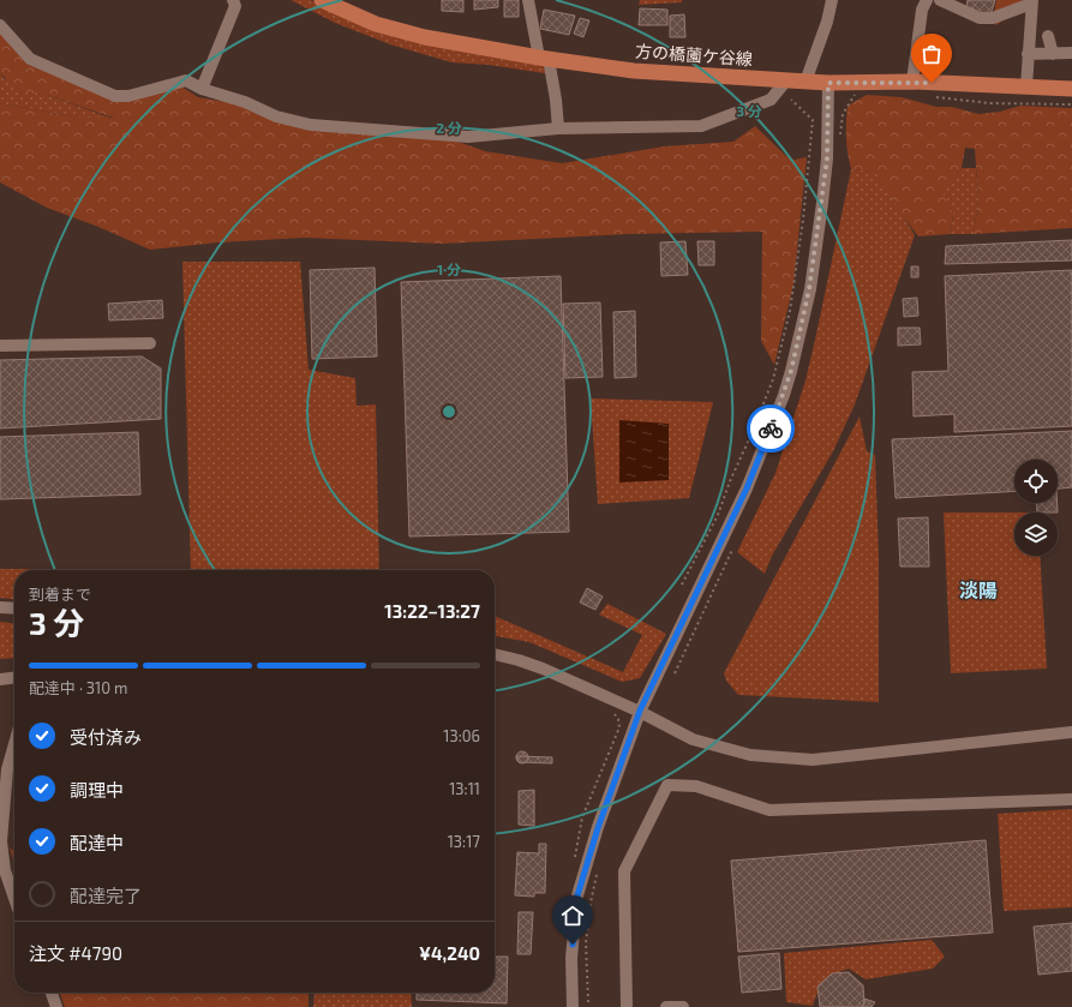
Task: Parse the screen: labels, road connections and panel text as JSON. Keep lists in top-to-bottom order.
{
  "streets": {
    "main road": ["方の橋薗ケ谷線"]
  },
  "districts": ["淡陽"],
  "page": {
    "heading": ["3 分", "到着まで", "13:22–13:27"],
    "panel": ["注文 #4790", "¥4,240"],
    "bar": "配達中 · 310 m",
    "list": [
      ["受付済み", "13:06"],
      ["調理中", "13:11"],
      ["配達中", "13:17"],
      "配達完了"
    ]
  },
  "rings": ["3 分", "2 分", "1 分"]
}
